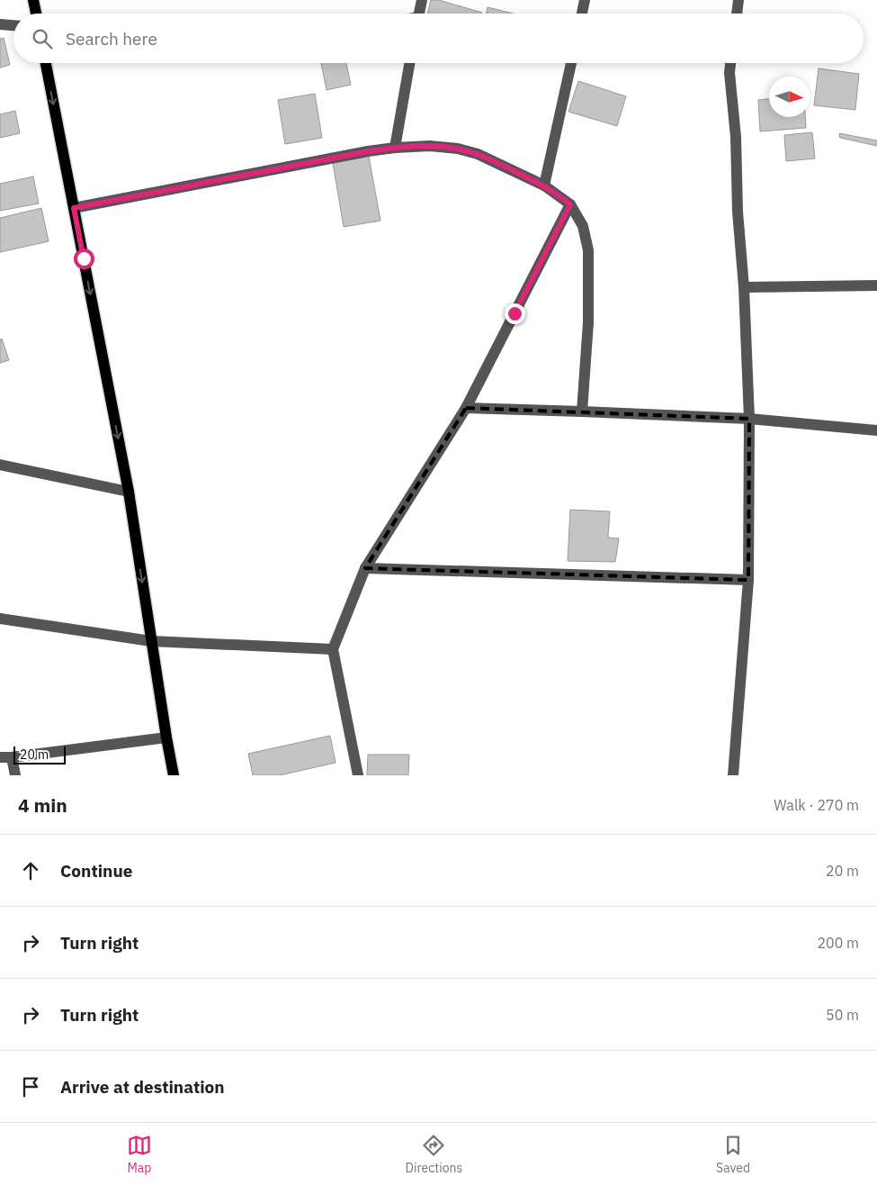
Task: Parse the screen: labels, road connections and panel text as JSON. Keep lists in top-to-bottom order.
{
  "scale_bar": "20 m",
  "north": "right",
  "page": {
    "search": "Search here",
    "scale": "20 m",
    "heading": ["4 min", "Walk · 270 m"],
    "list": [
      ["Continue", "20 m"],
      ["Turn right", "200 m"],
      ["Turn right", "50 m"],
      "Arrive at destination"
    ],
    "nav": ["Map", "Directions", "Saved"]
  }
}
